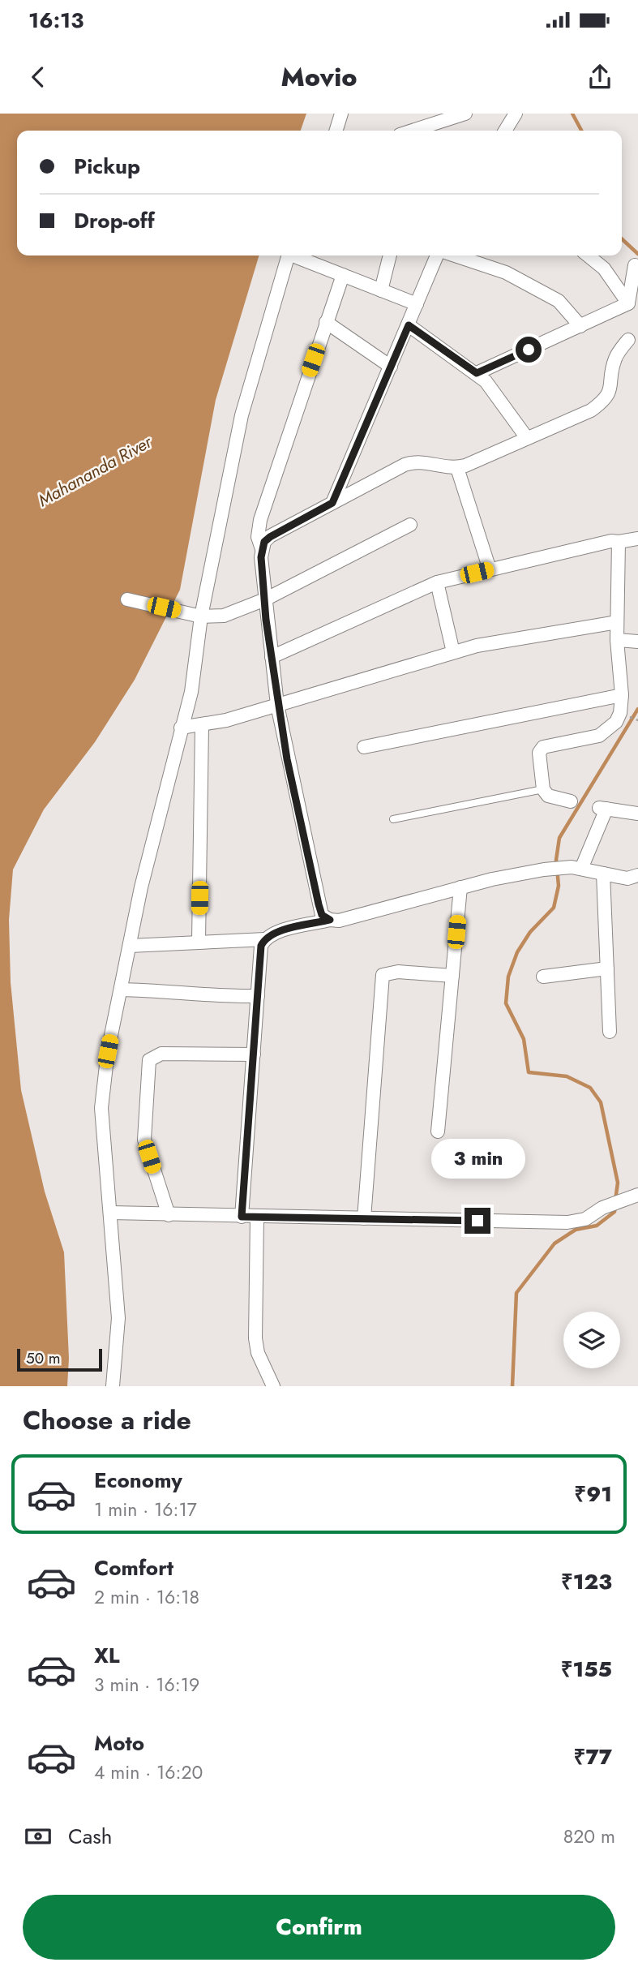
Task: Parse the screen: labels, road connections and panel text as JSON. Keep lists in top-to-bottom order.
{
  "water": ["Mahananda River"],
  "scale_bar": "50 m",
  "page": {
    "status": "16:13",
    "header": "Movio",
    "banner": ["Pickup", "Drop-off"],
    "bubble": "3 min",
    "scale": "50 m",
    "heading": "Choose a ride",
    "list": [
      {
        "name": "Economy",
        "note": "1 min · 16:17",
        "value": "₹91"
      },
      {
        "name": "Comfort",
        "note": "2 min · 16:18",
        "value": "₹123"
      },
      {
        "name": "XL",
        "note": "3 min · 16:19",
        "value": "₹155"
      },
      {
        "name": "Moto",
        "note": "4 min · 16:20",
        "value": "₹77"
      }
    ],
    "pay": ["Cash", "820 m"],
    "buttons": "Confirm"
  }
}
